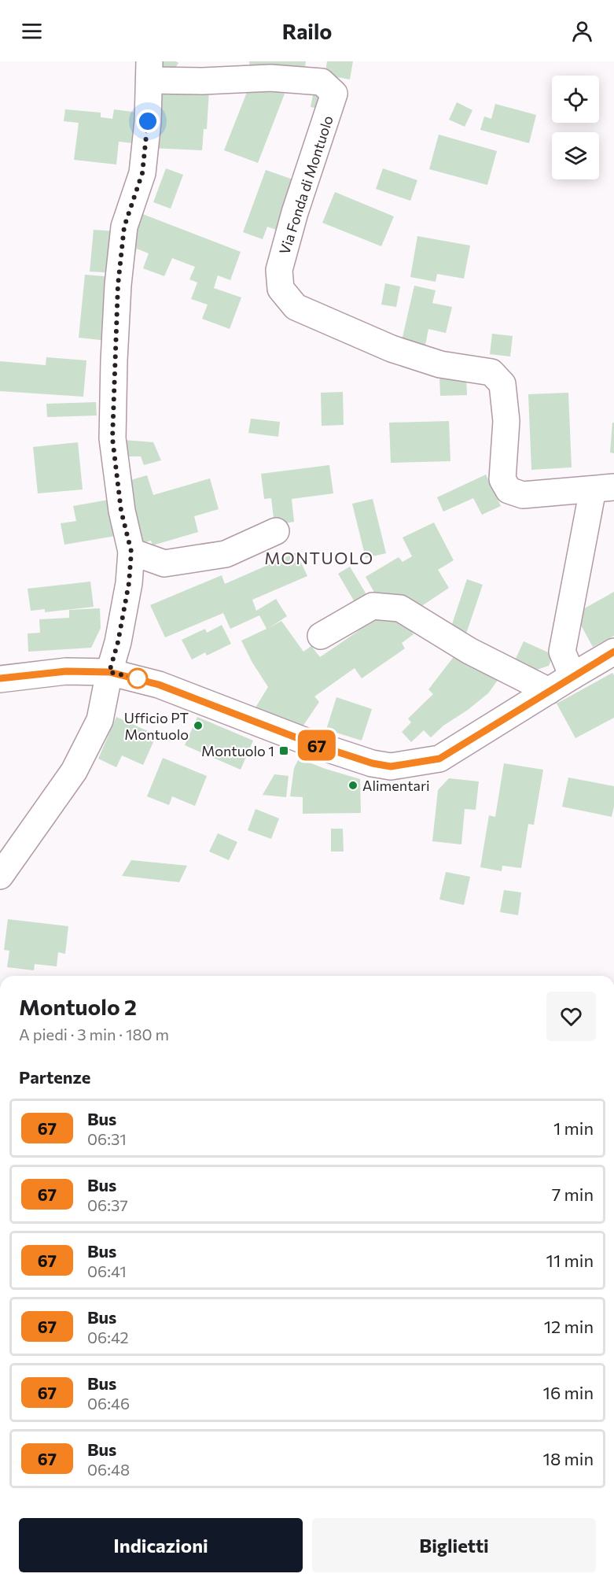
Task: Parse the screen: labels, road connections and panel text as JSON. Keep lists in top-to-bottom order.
{
  "streets": {
    "street": ["Via Fonda di Montuolo"]
  },
  "districts": ["MONTUOLO"],
  "places": {
    "other": ["Ufficio PT Montuolo", "Alimentari"],
    "transit": ["Montuolo 1"]
  },
  "lines": ["bus line 67"],
  "page": {
    "header": "Railo",
    "on_map": "67",
    "heading": [
      ["Montuolo 2", "A piedi · 3 min · 180 m"],
      "Partenze"
    ],
    "list": [
      {
        "mark": "67",
        "name": "Bus",
        "note": "06:31",
        "value": "1 min"
      },
      {
        "mark": "67",
        "name": "Bus",
        "note": "06:37",
        "value": "7 min"
      },
      {
        "mark": "67",
        "name": "Bus",
        "note": "06:41",
        "value": "11 min"
      },
      {
        "mark": "67",
        "name": "Bus",
        "note": "06:42",
        "value": "12 min"
      },
      {
        "mark": "67",
        "name": "Bus",
        "note": "06:46",
        "value": "16 min"
      },
      {
        "mark": "67",
        "name": "Bus",
        "note": "06:48",
        "value": "18 min"
      }
    ],
    "buttons": ["Indicazioni", "Biglietti"]
  }
}
